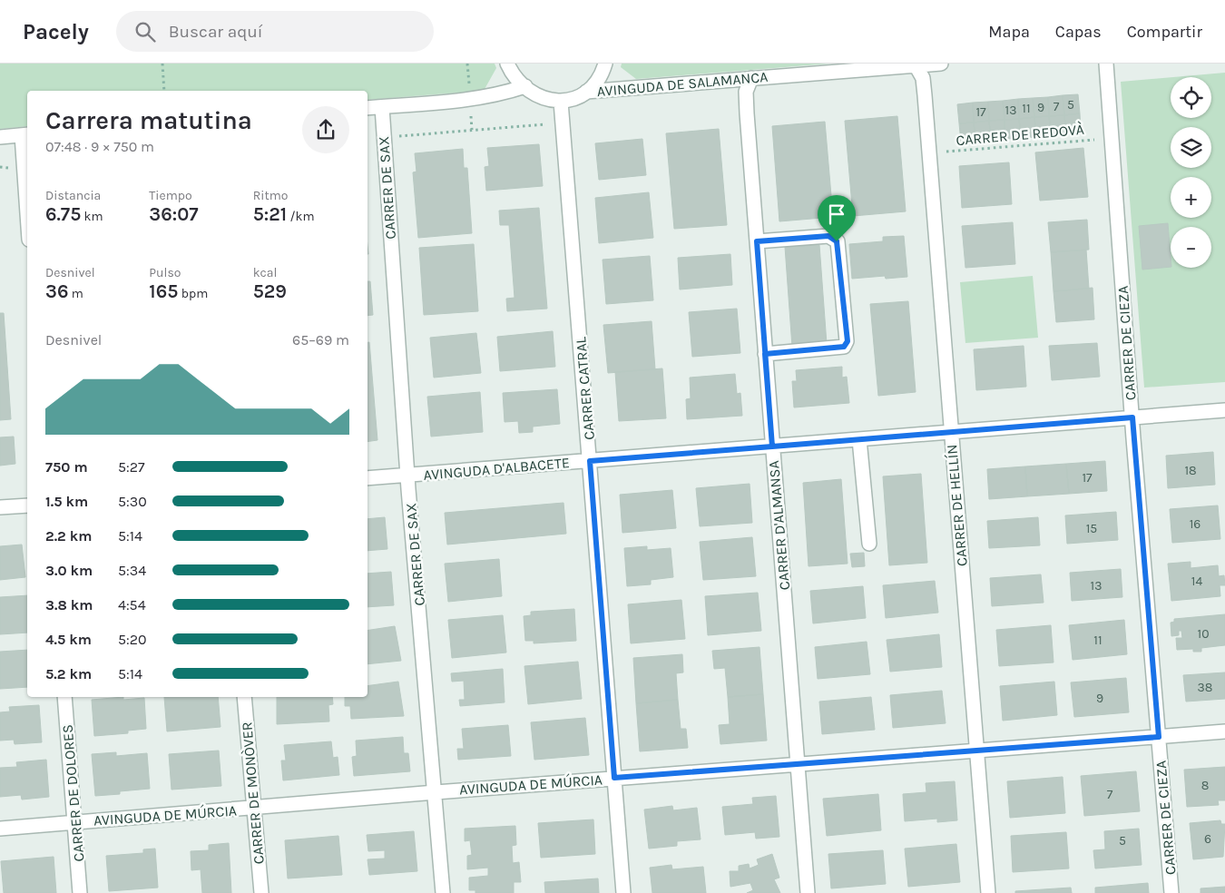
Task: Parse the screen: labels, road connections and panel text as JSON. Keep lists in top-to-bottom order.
{
  "streets": {
    "street": [
      "AVINGUDA DE SALAMANCA",
      "CARRER DE SAX",
      "CARRER DE CIEZA",
      "CARRER CATRAL",
      "AVINGUDA D'ALBACETE",
      "CARRER DE HELLÍN",
      "CARRER D'ALMANSA",
      "AVINGUDA DE MÚRCIA",
      "CARRER DE DOLORES",
      "CARRER DE MONÒVER"
    ],
    "path": ["CARRER DE REDOVÀ"]
  },
  "crossings": [
    ["AVINGUDA DE SALAMANCA", "CARRER DE HELLÍN"],
    ["AVINGUDA DE SALAMANCA", "CARRER D'ALMANSA"],
    ["CARRER DE SAX", "AVINGUDA D'ALBACETE"],
    ["CARRER DE SAX", "AVINGUDA DE MÚRCIA"],
    ["CARRER DE CIEZA", "AVINGUDA D'ALBACETE"],
    ["CARRER DE CIEZA", "AVINGUDA DE MÚRCIA"],
    ["CARRER CATRAL", "AVINGUDA D'ALBACETE"],
    ["CARRER CATRAL", "AVINGUDA DE MÚRCIA"],
    ["AVINGUDA D'ALBACETE", "CARRER DE HELLÍN"],
    ["AVINGUDA D'ALBACETE", "CARRER D'ALMANSA"],
    ["CARRER DE HELLÍN", "AVINGUDA DE MÚRCIA"],
    ["CARRER D'ALMANSA", "AVINGUDA DE MÚRCIA"],
    ["AVINGUDA DE MÚRCIA", "CARRER DE DOLORES"],
    ["AVINGUDA DE MÚRCIA", "CARRER DE MONÒVER"]
  ],
  "house_numbers": [
    "5",
    "7",
    "9",
    "11",
    "13",
    "17",
    "18",
    "17",
    "16",
    "15",
    "14",
    "13",
    "10",
    "11",
    "38",
    "9",
    "8",
    "7",
    "6",
    "5"
  ],
  "page": {
    "header": "Pacely",
    "search": "Buscar aquí",
    "nav": ["Mapa", "Capas", "Compartir"],
    "map_buttons": ["+", "−"],
    "heading": ["Carrera matutina", "07:48 · 9 × 750 m"],
    "stats": [
      ["Distancia", "6.75 km"],
      ["Tiempo", "36:07"],
      ["Ritmo", "5:21 /km"],
      ["Desnivel", "36 m"],
      ["Pulso", "165 bpm"],
      ["kcal", "529"]
    ],
    "chart": ["Desnivel", "65–69 m"],
    "list": [
      {
        "name": "750 m",
        "note": "5:27"
      },
      {
        "name": "1.5 km",
        "note": "5:30"
      },
      {
        "name": "2.2 km",
        "note": "5:14"
      },
      {
        "name": "3.0 km",
        "note": "5:34"
      },
      {
        "name": "3.8 km",
        "note": "4:54"
      },
      {
        "name": "4.5 km",
        "note": "5:20"
      },
      {
        "name": "5.2 km",
        "note": "5:14"
      }
    ]
  }
}
